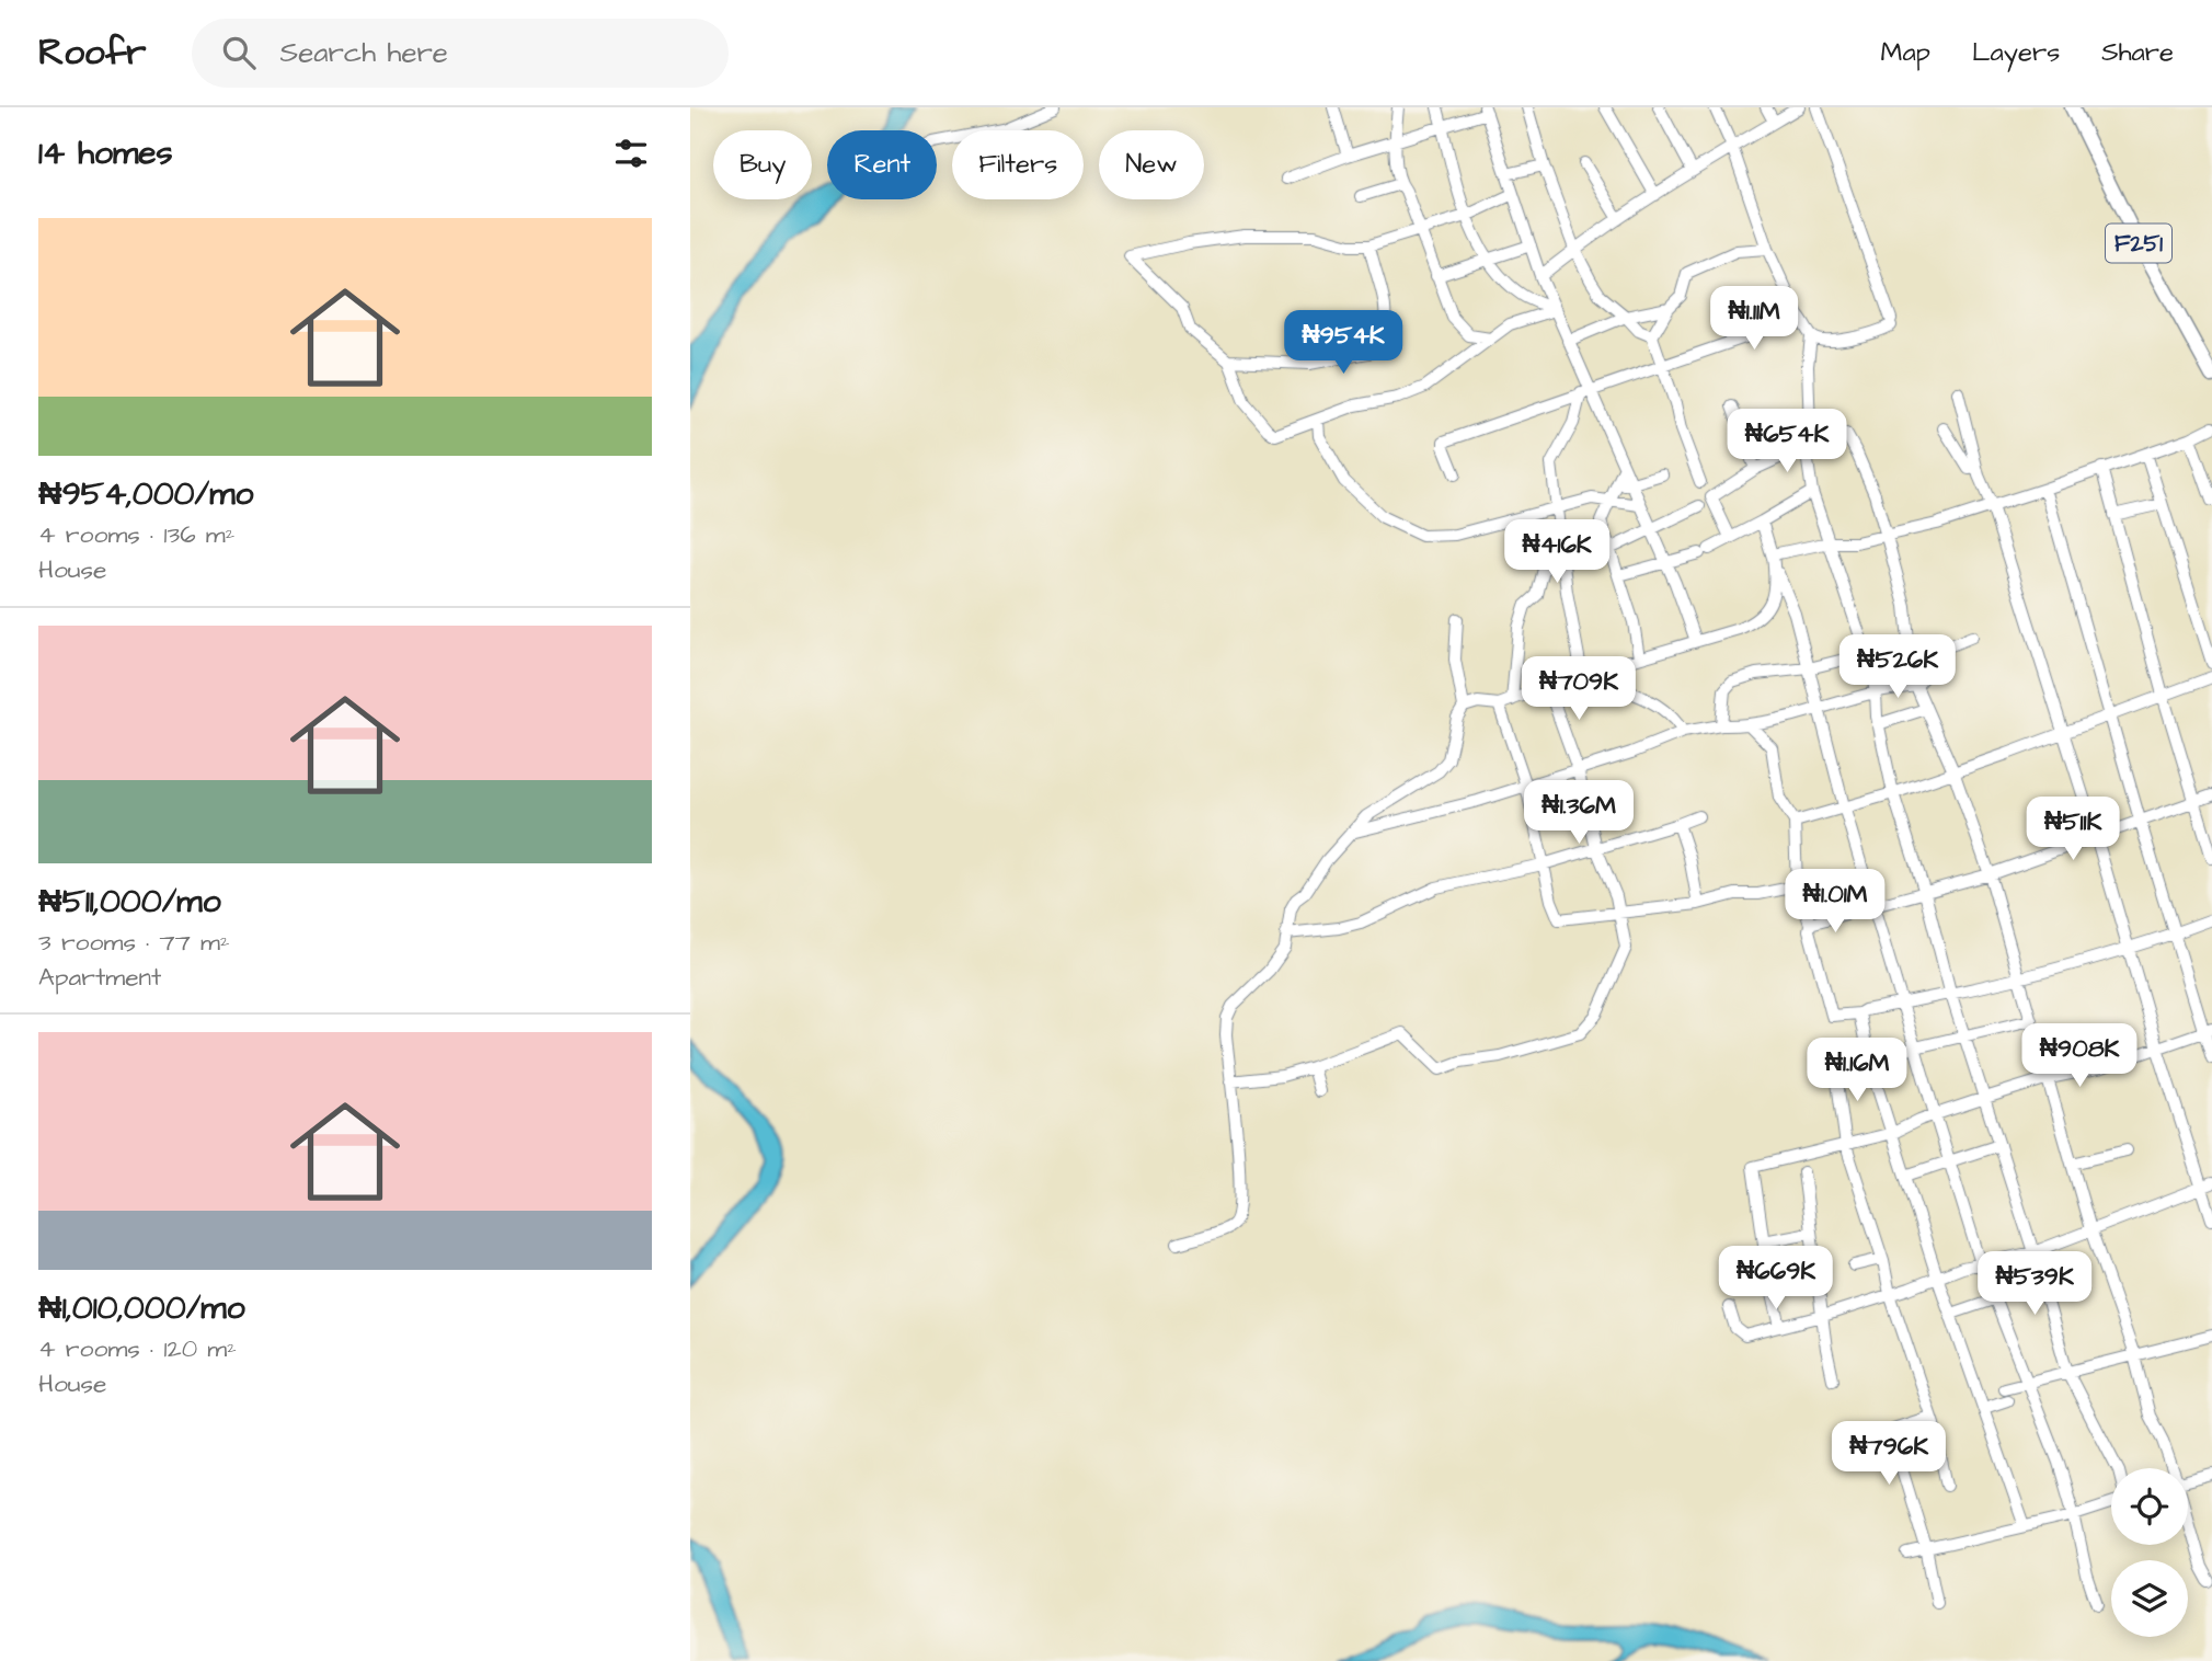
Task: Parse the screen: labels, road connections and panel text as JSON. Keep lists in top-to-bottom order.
{
  "streets": {
    "main road": ["F251"]
  },
  "page": {
    "header": "Roofr",
    "search": "Search here",
    "nav": ["Map", "Layers", "Share"],
    "heading": "14 homes",
    "chip": [
      "Buy",
      "Rent",
      "Filters",
      "New"
    ],
    "list": [
      {
        "name": "₦954,000/mo",
        "note": "4 rooms · 136 m² · House"
      },
      {
        "name": "₦511,000/mo",
        "note": "3 rooms · 77 m² · Apartment"
      },
      {
        "name": "₦1,010,000/mo",
        "note": "4 rooms · 120 m² · House"
      }
    ],
    "price": [
      "₦1.11M",
      "₦954K",
      "₦654K",
      "₦416K",
      "₦526K",
      "₦709K",
      "₦1.36M",
      "₦511K",
      "₦1.01M",
      "₦908K",
      "₦1.16M",
      "₦669K",
      "₦539K",
      "₦796K"
    ]
  }
}
